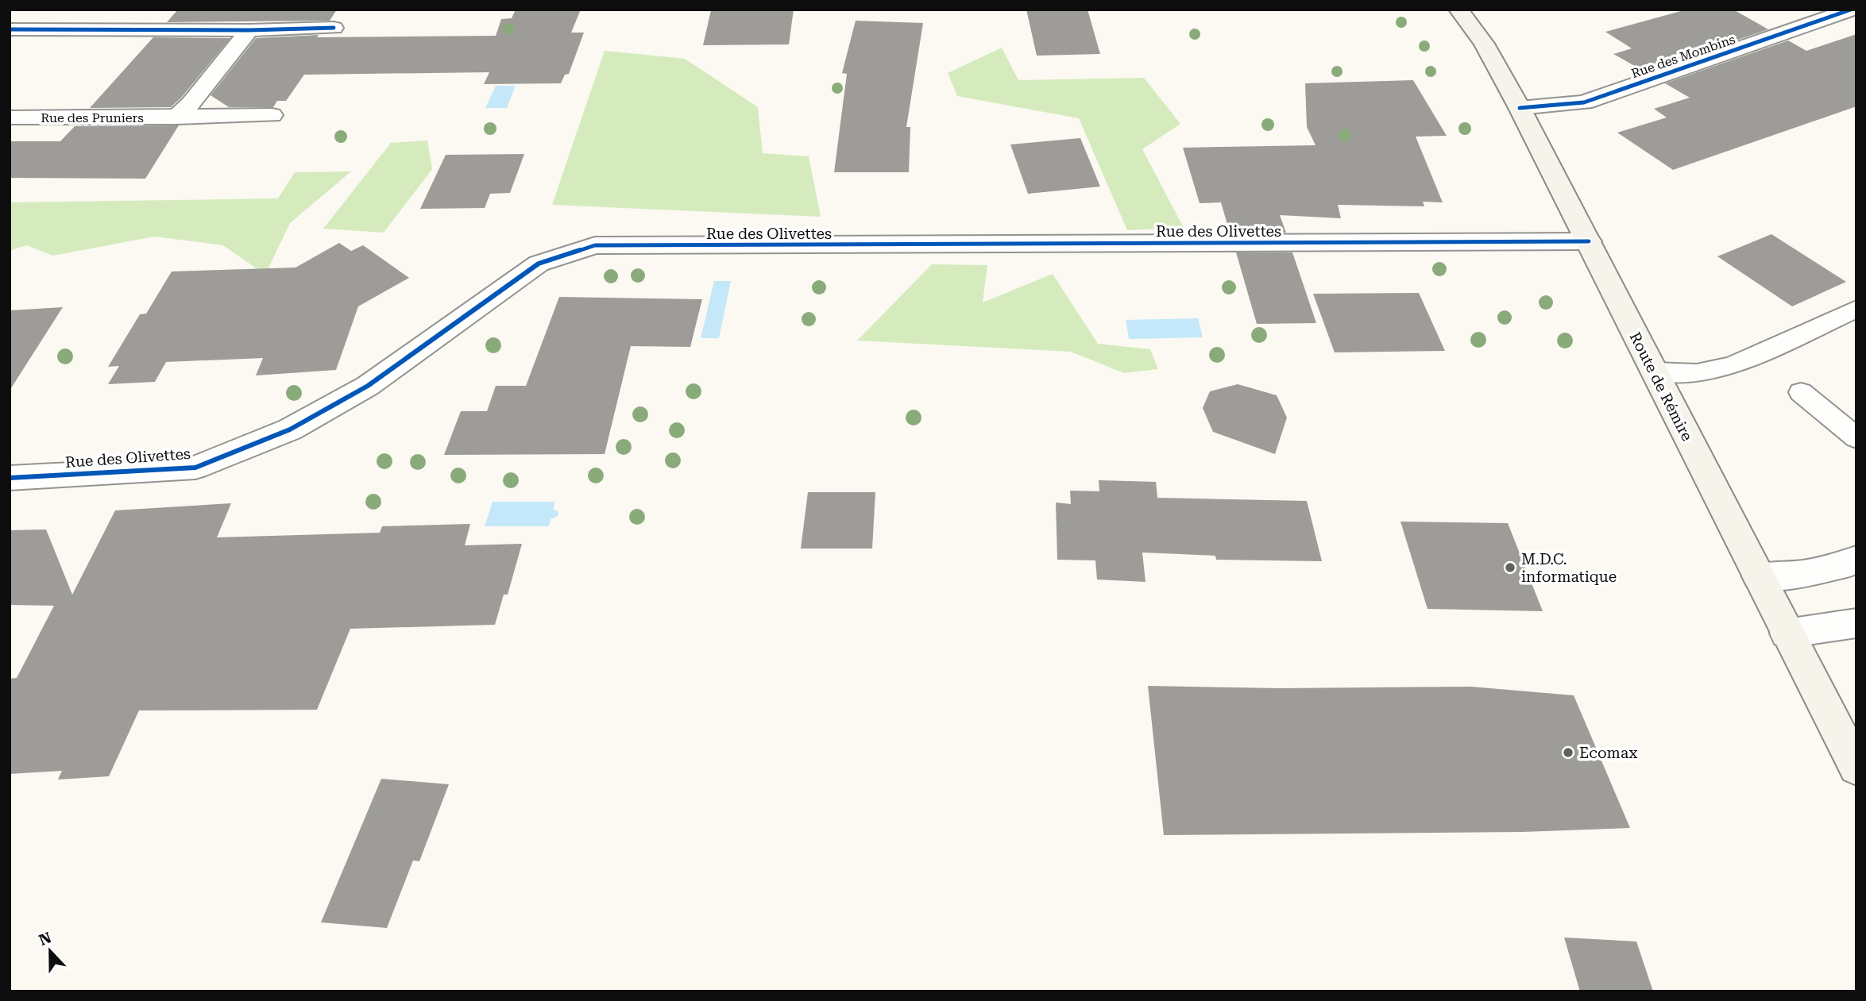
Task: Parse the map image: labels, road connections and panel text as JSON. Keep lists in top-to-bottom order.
{
  "streets": {
    "main road": ["Route de Rémire"],
    "street": ["Rue des Mombins", "Rue des Pruniers", "Rue des Olivettes"]
  },
  "crossings": [
    ["Rue des Mombins", "Route de Rémire"],
    ["Rue des Olivettes", "Route de Rémire"]
  ],
  "places": ["M.D.C. informatique", "Ecomax"],
  "north": "top"
}
